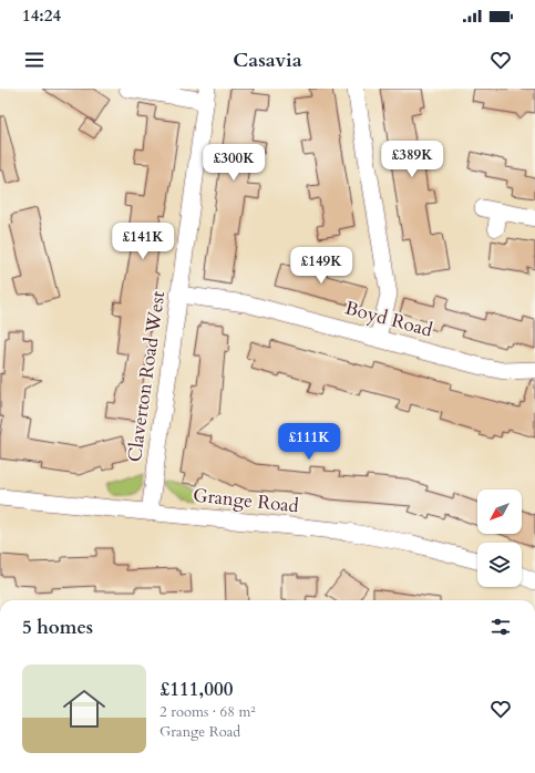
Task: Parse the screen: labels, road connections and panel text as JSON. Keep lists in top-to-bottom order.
{
  "streets": {
    "street": ["Boyd Road", "Claverton Road West", "Grange Road"]
  },
  "crossings": [
    ["Boyd Road", "Claverton Road West"],
    ["Claverton Road West", "Grange Road"]
  ],
  "north": "bottom left",
  "page": {
    "status": "14:24",
    "header": "Casavia",
    "price": [
      "£389K",
      "£300K",
      "£141K",
      "£149K",
      "£111K"
    ],
    "heading": "5 homes",
    "list": [
      {
        "name": "£111,000",
        "note": "2 rooms · 68 m² · Grange Road"
      }
    ]
  }
}
